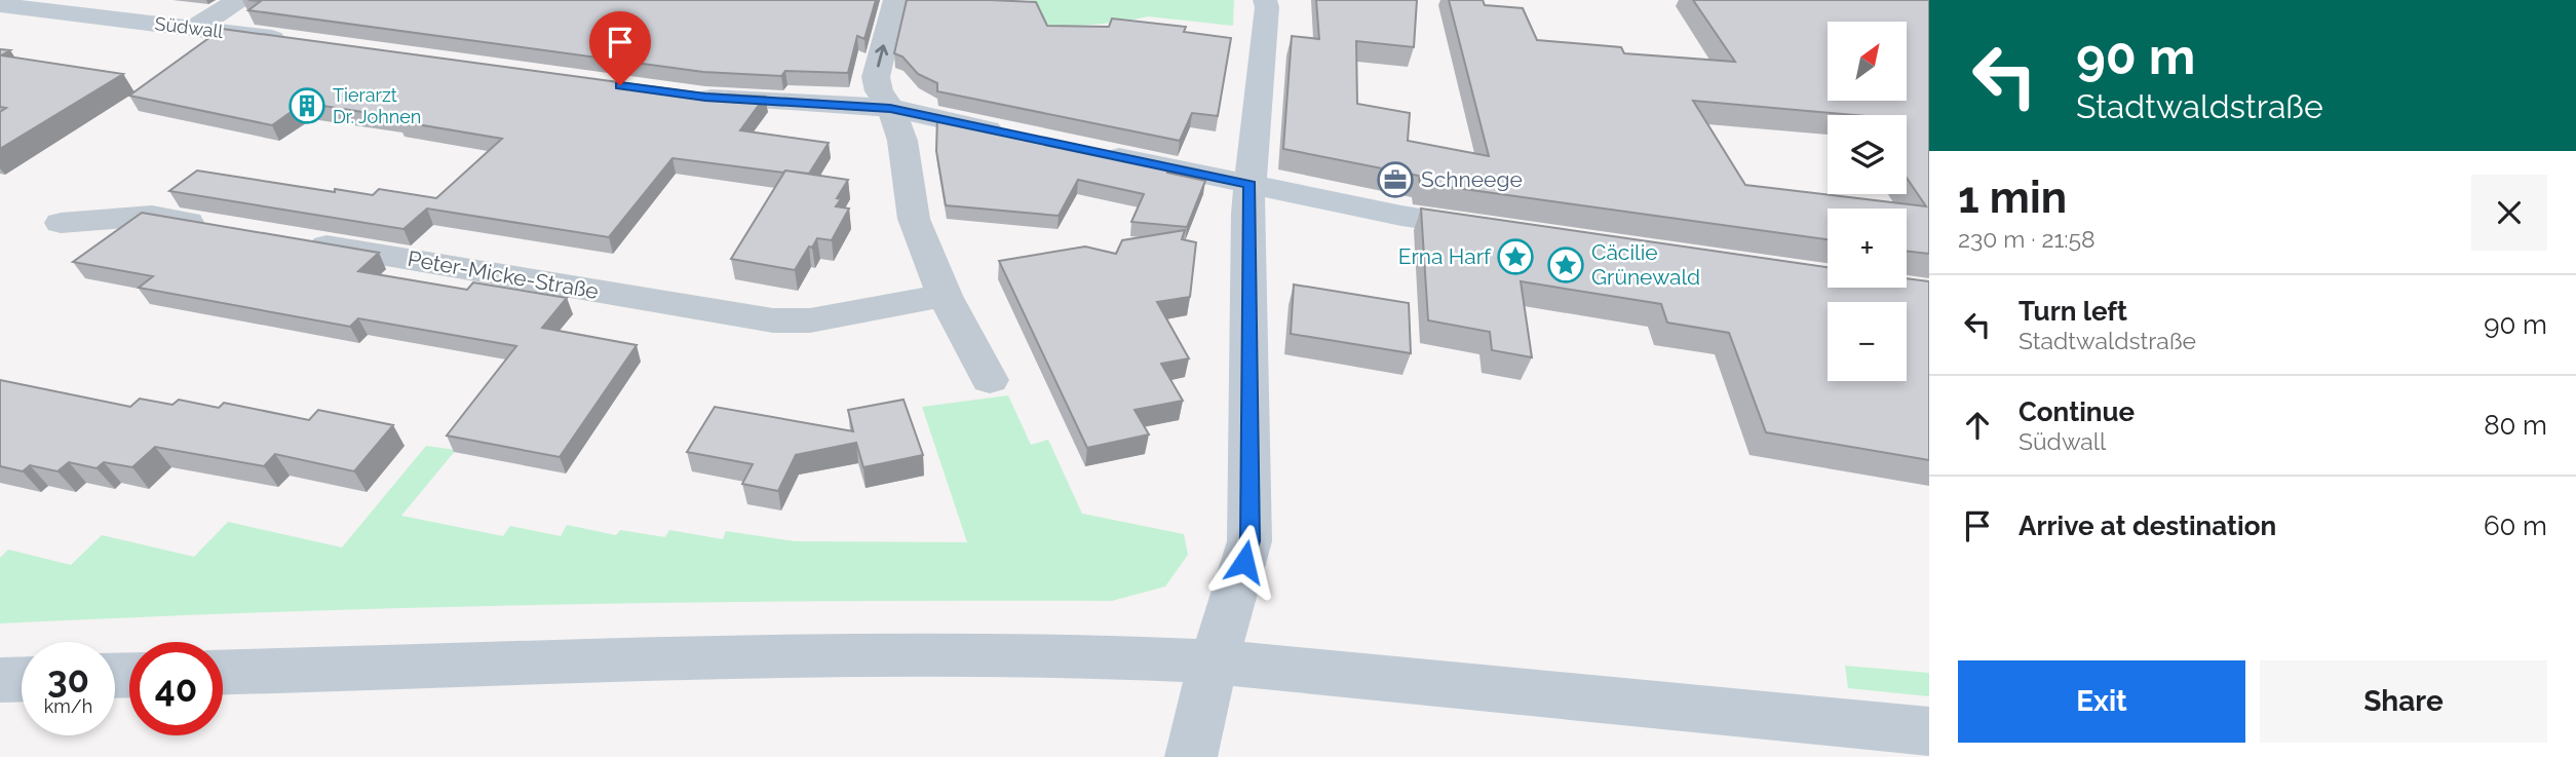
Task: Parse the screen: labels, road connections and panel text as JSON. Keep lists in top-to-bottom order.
{
  "streets": {
    "street": ["Südwall", "Peter-Micke-Straße"]
  },
  "places": {
    "building": ["Tierarzt Dr. Johnen"],
    "office": ["Schneege"],
    "place": ["Erna Harf", "Cäcilie Grünewald"]
  },
  "north": "top right",
  "page": {
    "turn": ["90 m", "Stadtwaldstraße"],
    "map_buttons": ["+", "−"],
    "heading": ["1 min", "230 m · 21:58"],
    "list": [
      {
        "name": "Turn left",
        "note": "Stadtwaldstraße",
        "value": "90 m"
      },
      {
        "name": "Continue",
        "note": "Südwall",
        "value": "80 m"
      },
      {
        "name": "Arrive at destination",
        "value": "60 m"
      }
    ],
    "speed": "30 km/h",
    "limit": "40",
    "buttons": ["Exit", "Share"]
  }
}
